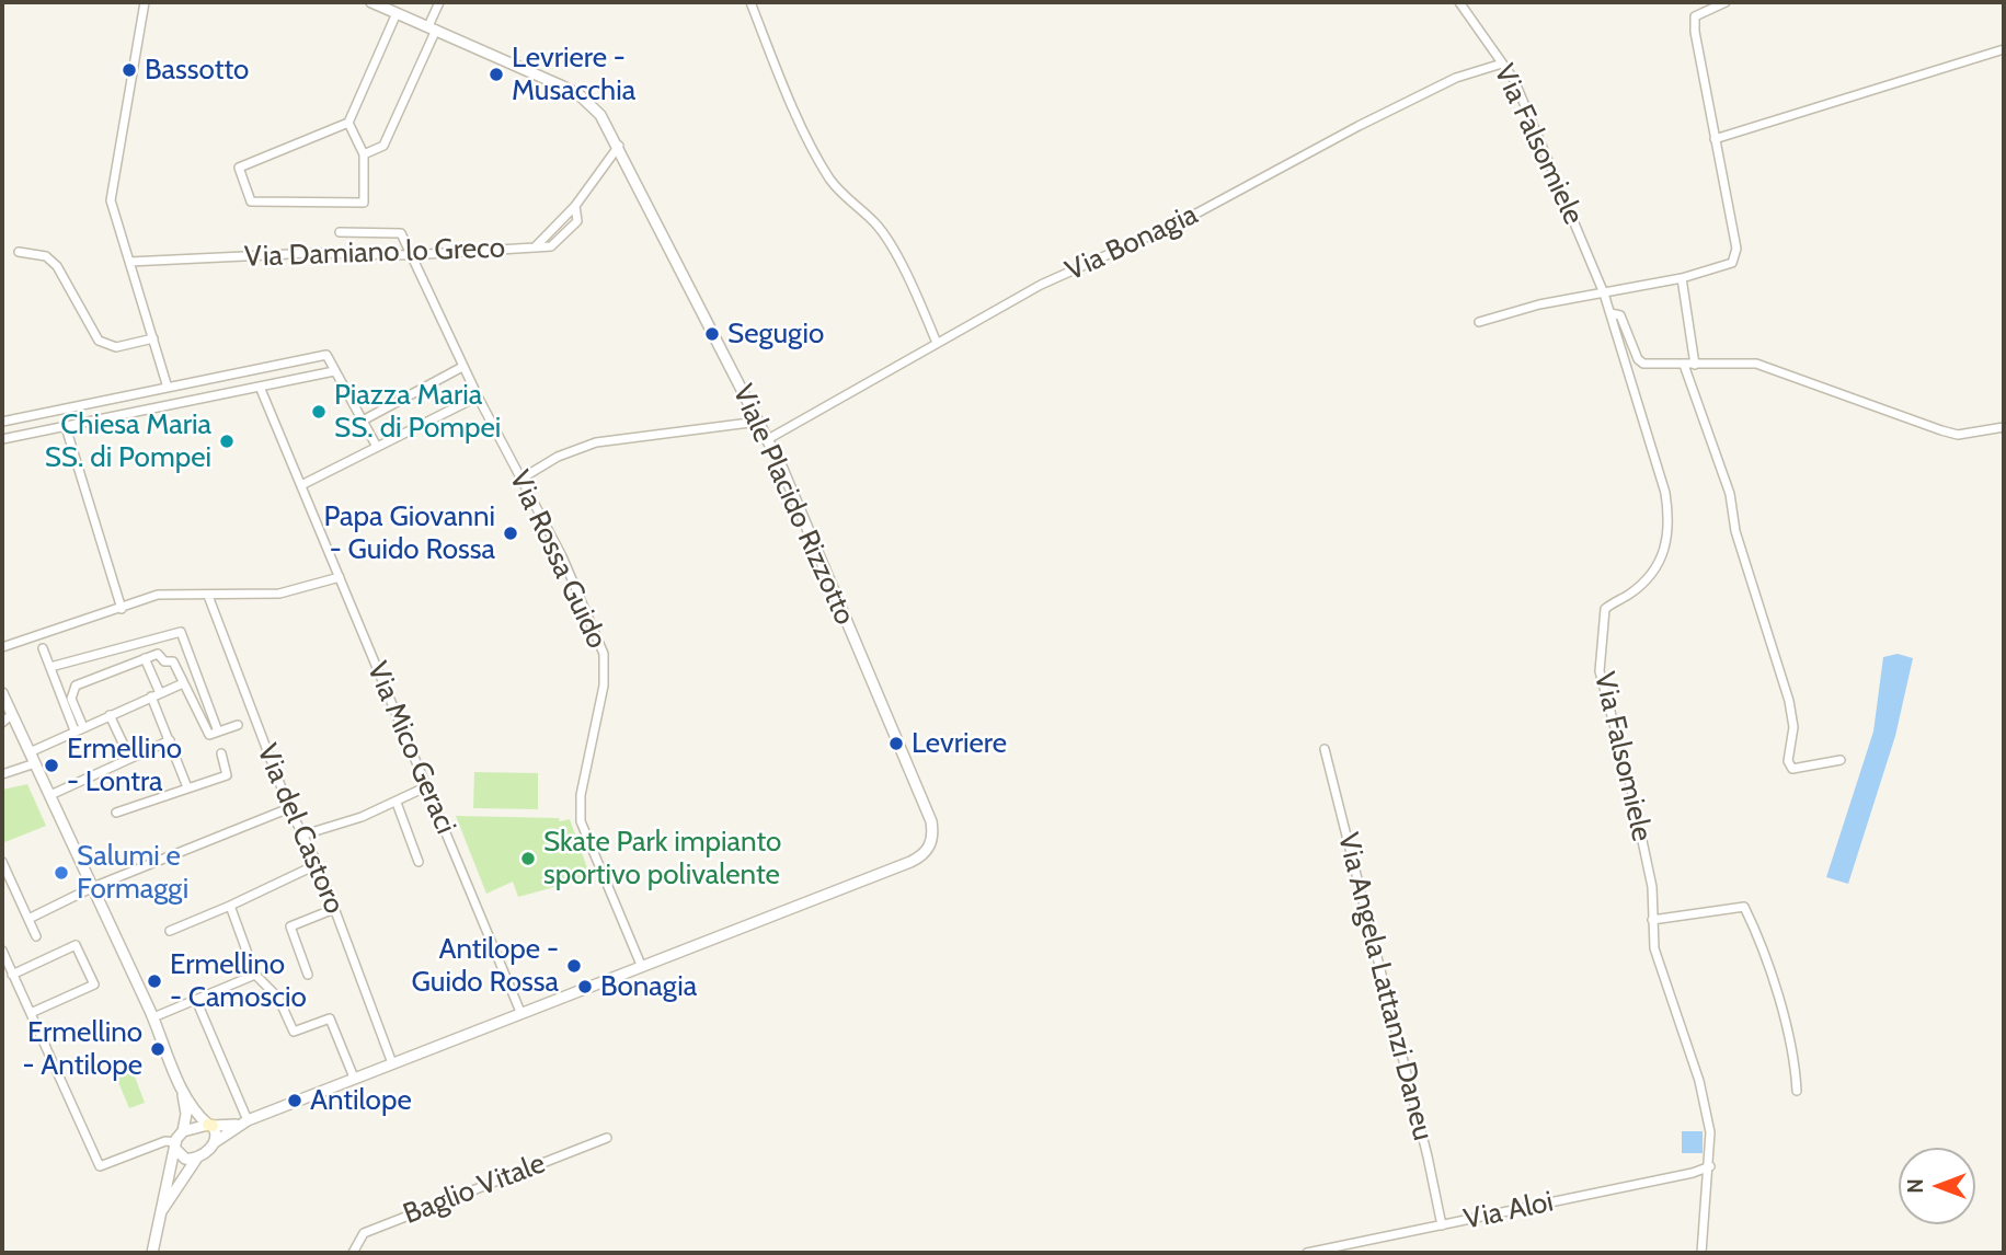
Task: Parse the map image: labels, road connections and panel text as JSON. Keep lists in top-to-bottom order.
{
  "streets": {
    "street": [
      "Via Falsomiele",
      "Via Bonagia",
      "Via Damiano lo Greco",
      "Viale Placido Rizzotto",
      "Via Rossa Guido",
      "Via Mico Geraci",
      "Via del Castoro",
      "Via Angela Lattanzi Daneu",
      "Baglio Vitale",
      "Via Aloi"
    ]
  },
  "crossings": [
    ["Via Falsomiele", "Via Bonagia"],
    ["Via Falsomiele", "Via Aloi"],
    ["Via Bonagia", "Viale Placido Rizzotto"],
    ["Via Damiano lo Greco", "Viale Placido Rizzotto"],
    ["Via Damiano lo Greco", "Via Rossa Guido"],
    ["Viale Placido Rizzotto", "Via Rossa Guido"],
    ["Via Angela Lattanzi Daneu", "Via Aloi"]
  ],
  "places": [
    "Bassotto",
    "Levriere - Musacchia",
    "Segugio",
    "Piazza Maria SS. di Pompei",
    "Chiesa Maria SS. di Pompei",
    "Papa Giovanni - Guido Rossa",
    "Levriere",
    "Ermellino - Lontra",
    "Skate Park impianto sportivo polivalente",
    "Salumi e Formaggi",
    "Antilope - Guido Rossa",
    "Ermellino - Camoscio",
    "Bonagia",
    "Ermellino - Antilope",
    "Antilope"
  ],
  "north": "left"
}
